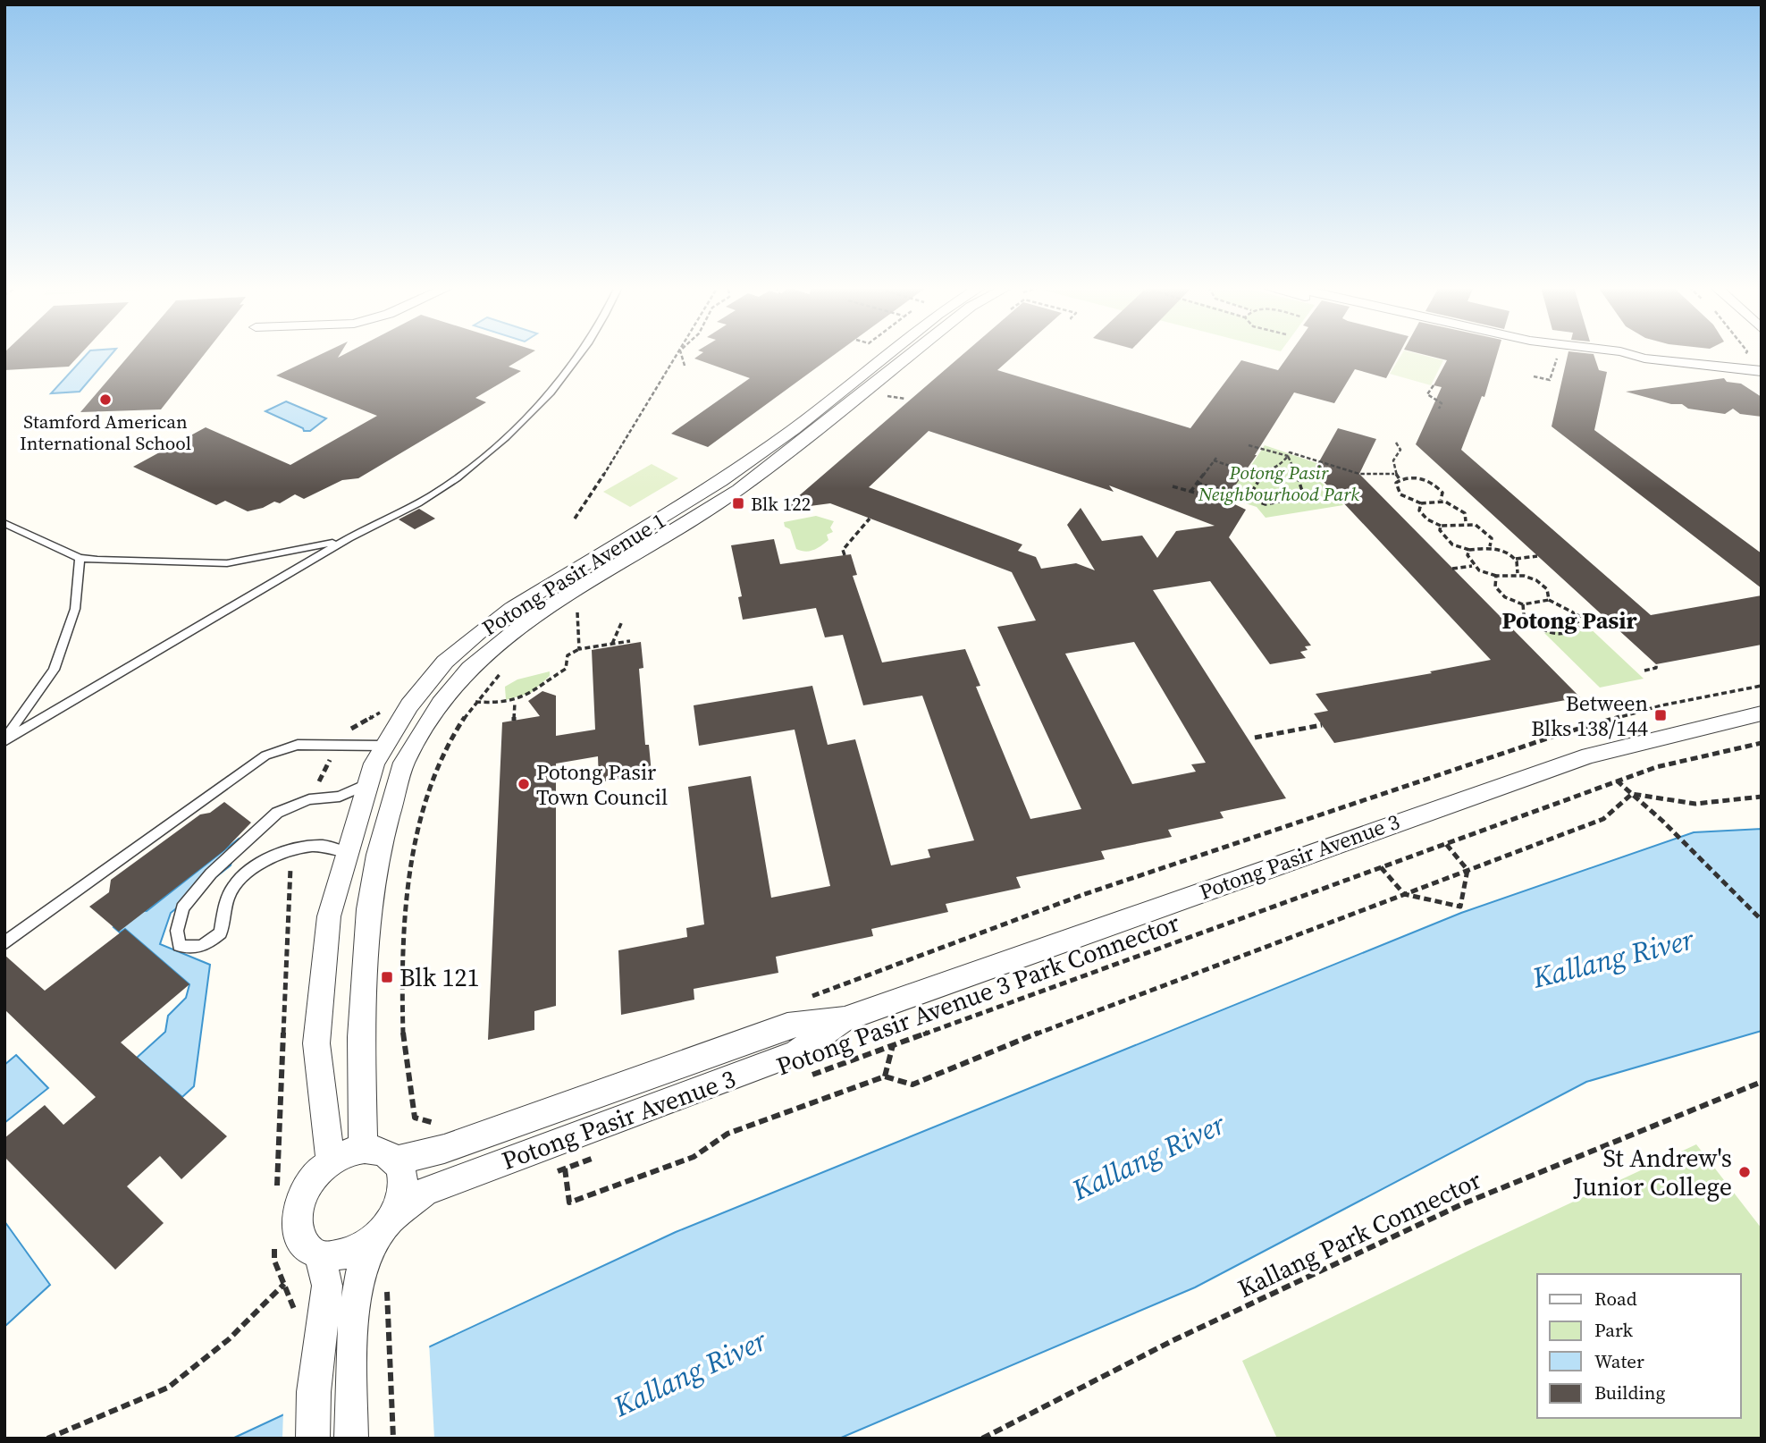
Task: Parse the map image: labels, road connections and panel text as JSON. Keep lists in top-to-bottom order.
{
  "streets": {
    "street": ["Potong Pasir Avenue 1", "Potong Pasir Avenue 3"],
    "path": ["Potong Pasir Avenue 3 Park Connector", "Kallang Park Connector"]
  },
  "crossings": [
    ["Potong Pasir Avenue 1", "Potong Pasir Avenue 3"]
  ],
  "districts": ["Potong Pasir"],
  "water": ["Kallang River"],
  "parks": ["Potong Pasir Neighbourhood Park"],
  "places": {
    "other": ["Stamford American International School", "Potong Pasir Town Council", "St Andrew's Junior College"],
    "transit": ["Blk 122", "Between Blks 138/144", "Blk 121"]
  },
  "legend": [
    "Road",
    "Park",
    "Water",
    "Building"
  ]
}
